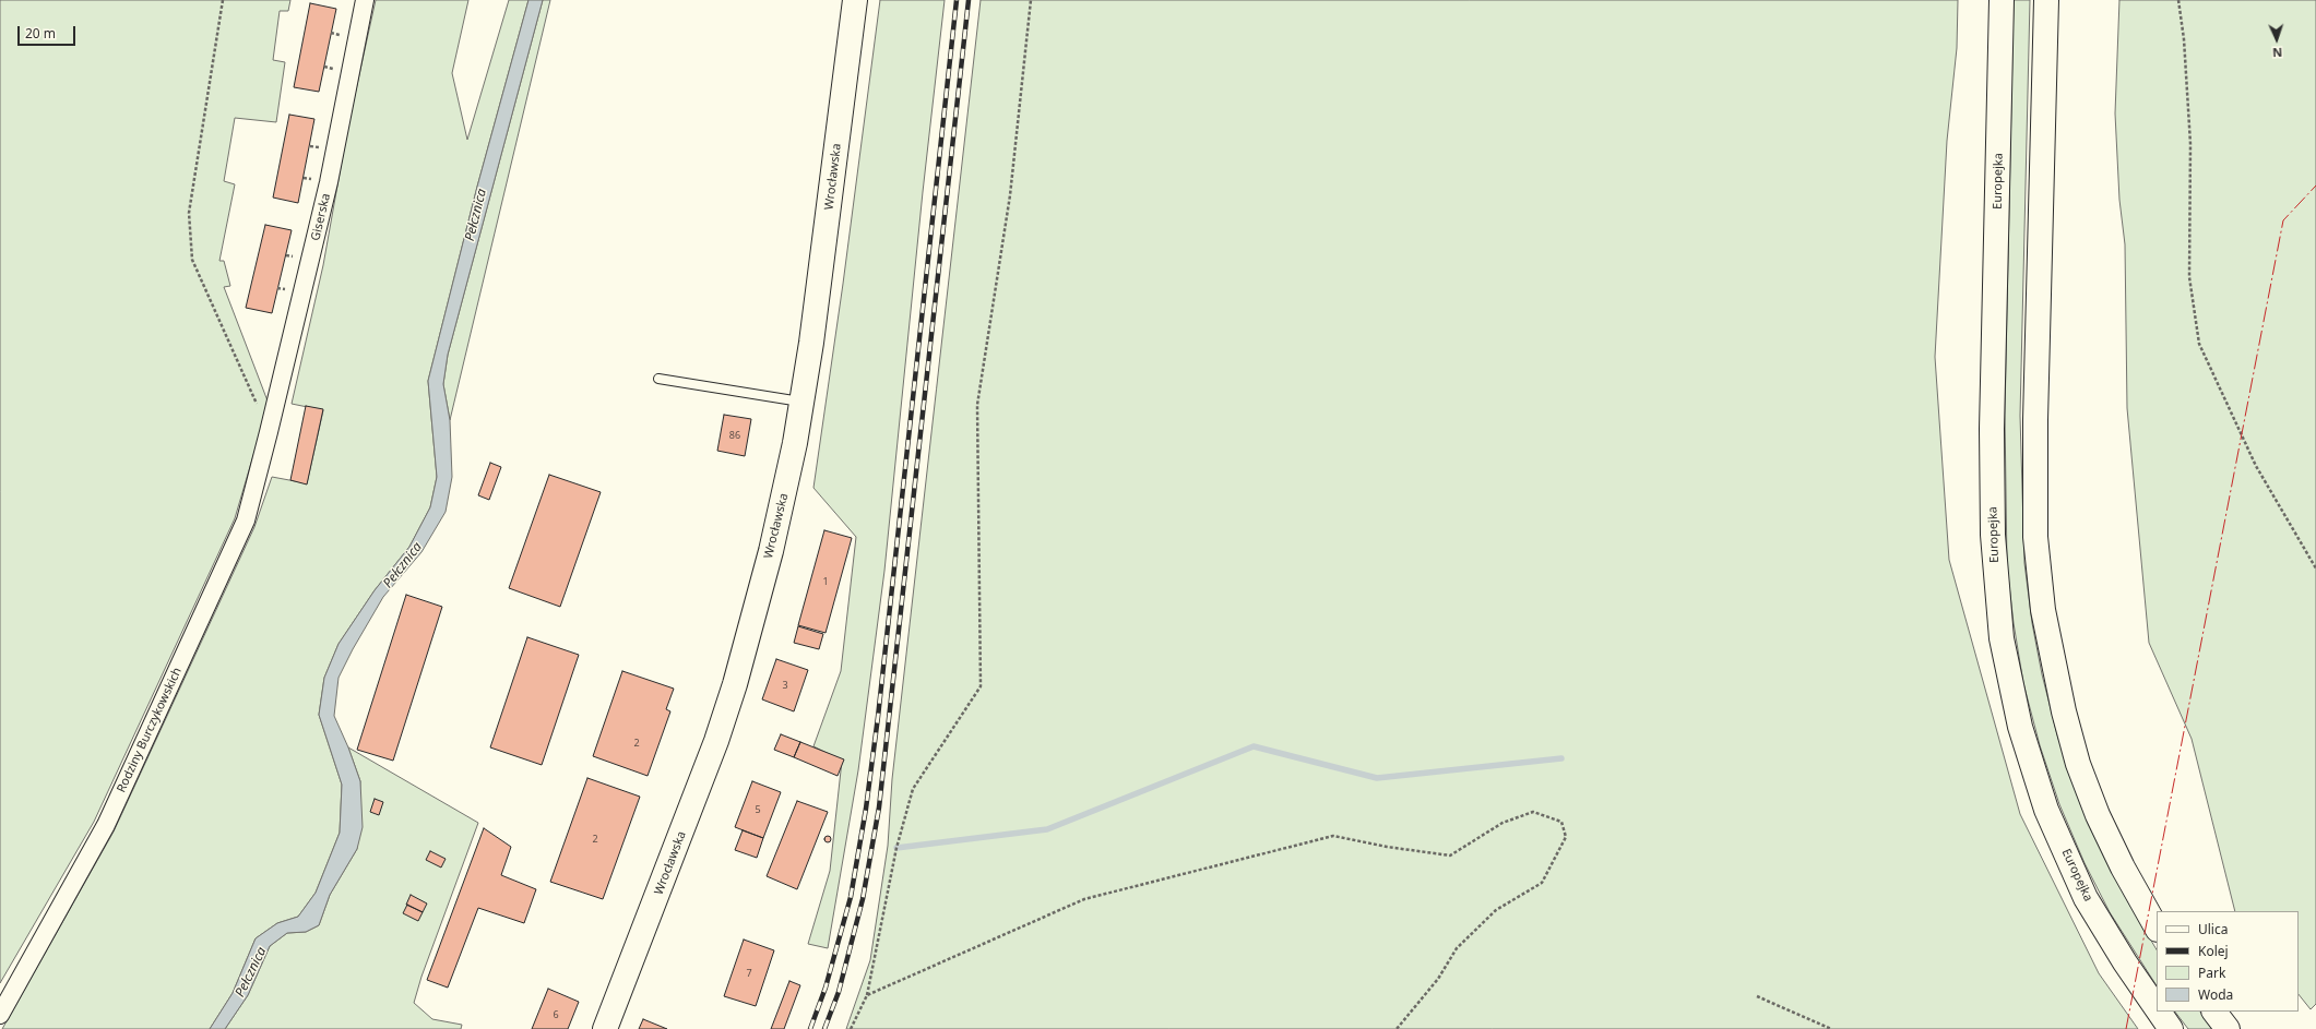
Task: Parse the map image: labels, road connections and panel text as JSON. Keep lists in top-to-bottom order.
{
  "streets": {
    "main road": ["Wrocławska", "Europejka"],
    "street": ["Giserska", "Rodziny Burczykowskich"]
  },
  "crossings": [
    ["Giserska", "Rodziny Burczykowskich"]
  ],
  "water": ["Pełcznica"],
  "house_numbers": [
    "86",
    "1",
    "3",
    "2",
    "5",
    "2",
    "7",
    "6"
  ],
  "legend": [
    "Ulica",
    "Kolej",
    "Park",
    "Woda"
  ],
  "scale_bar": "20 m",
  "north": "bottom"
}
